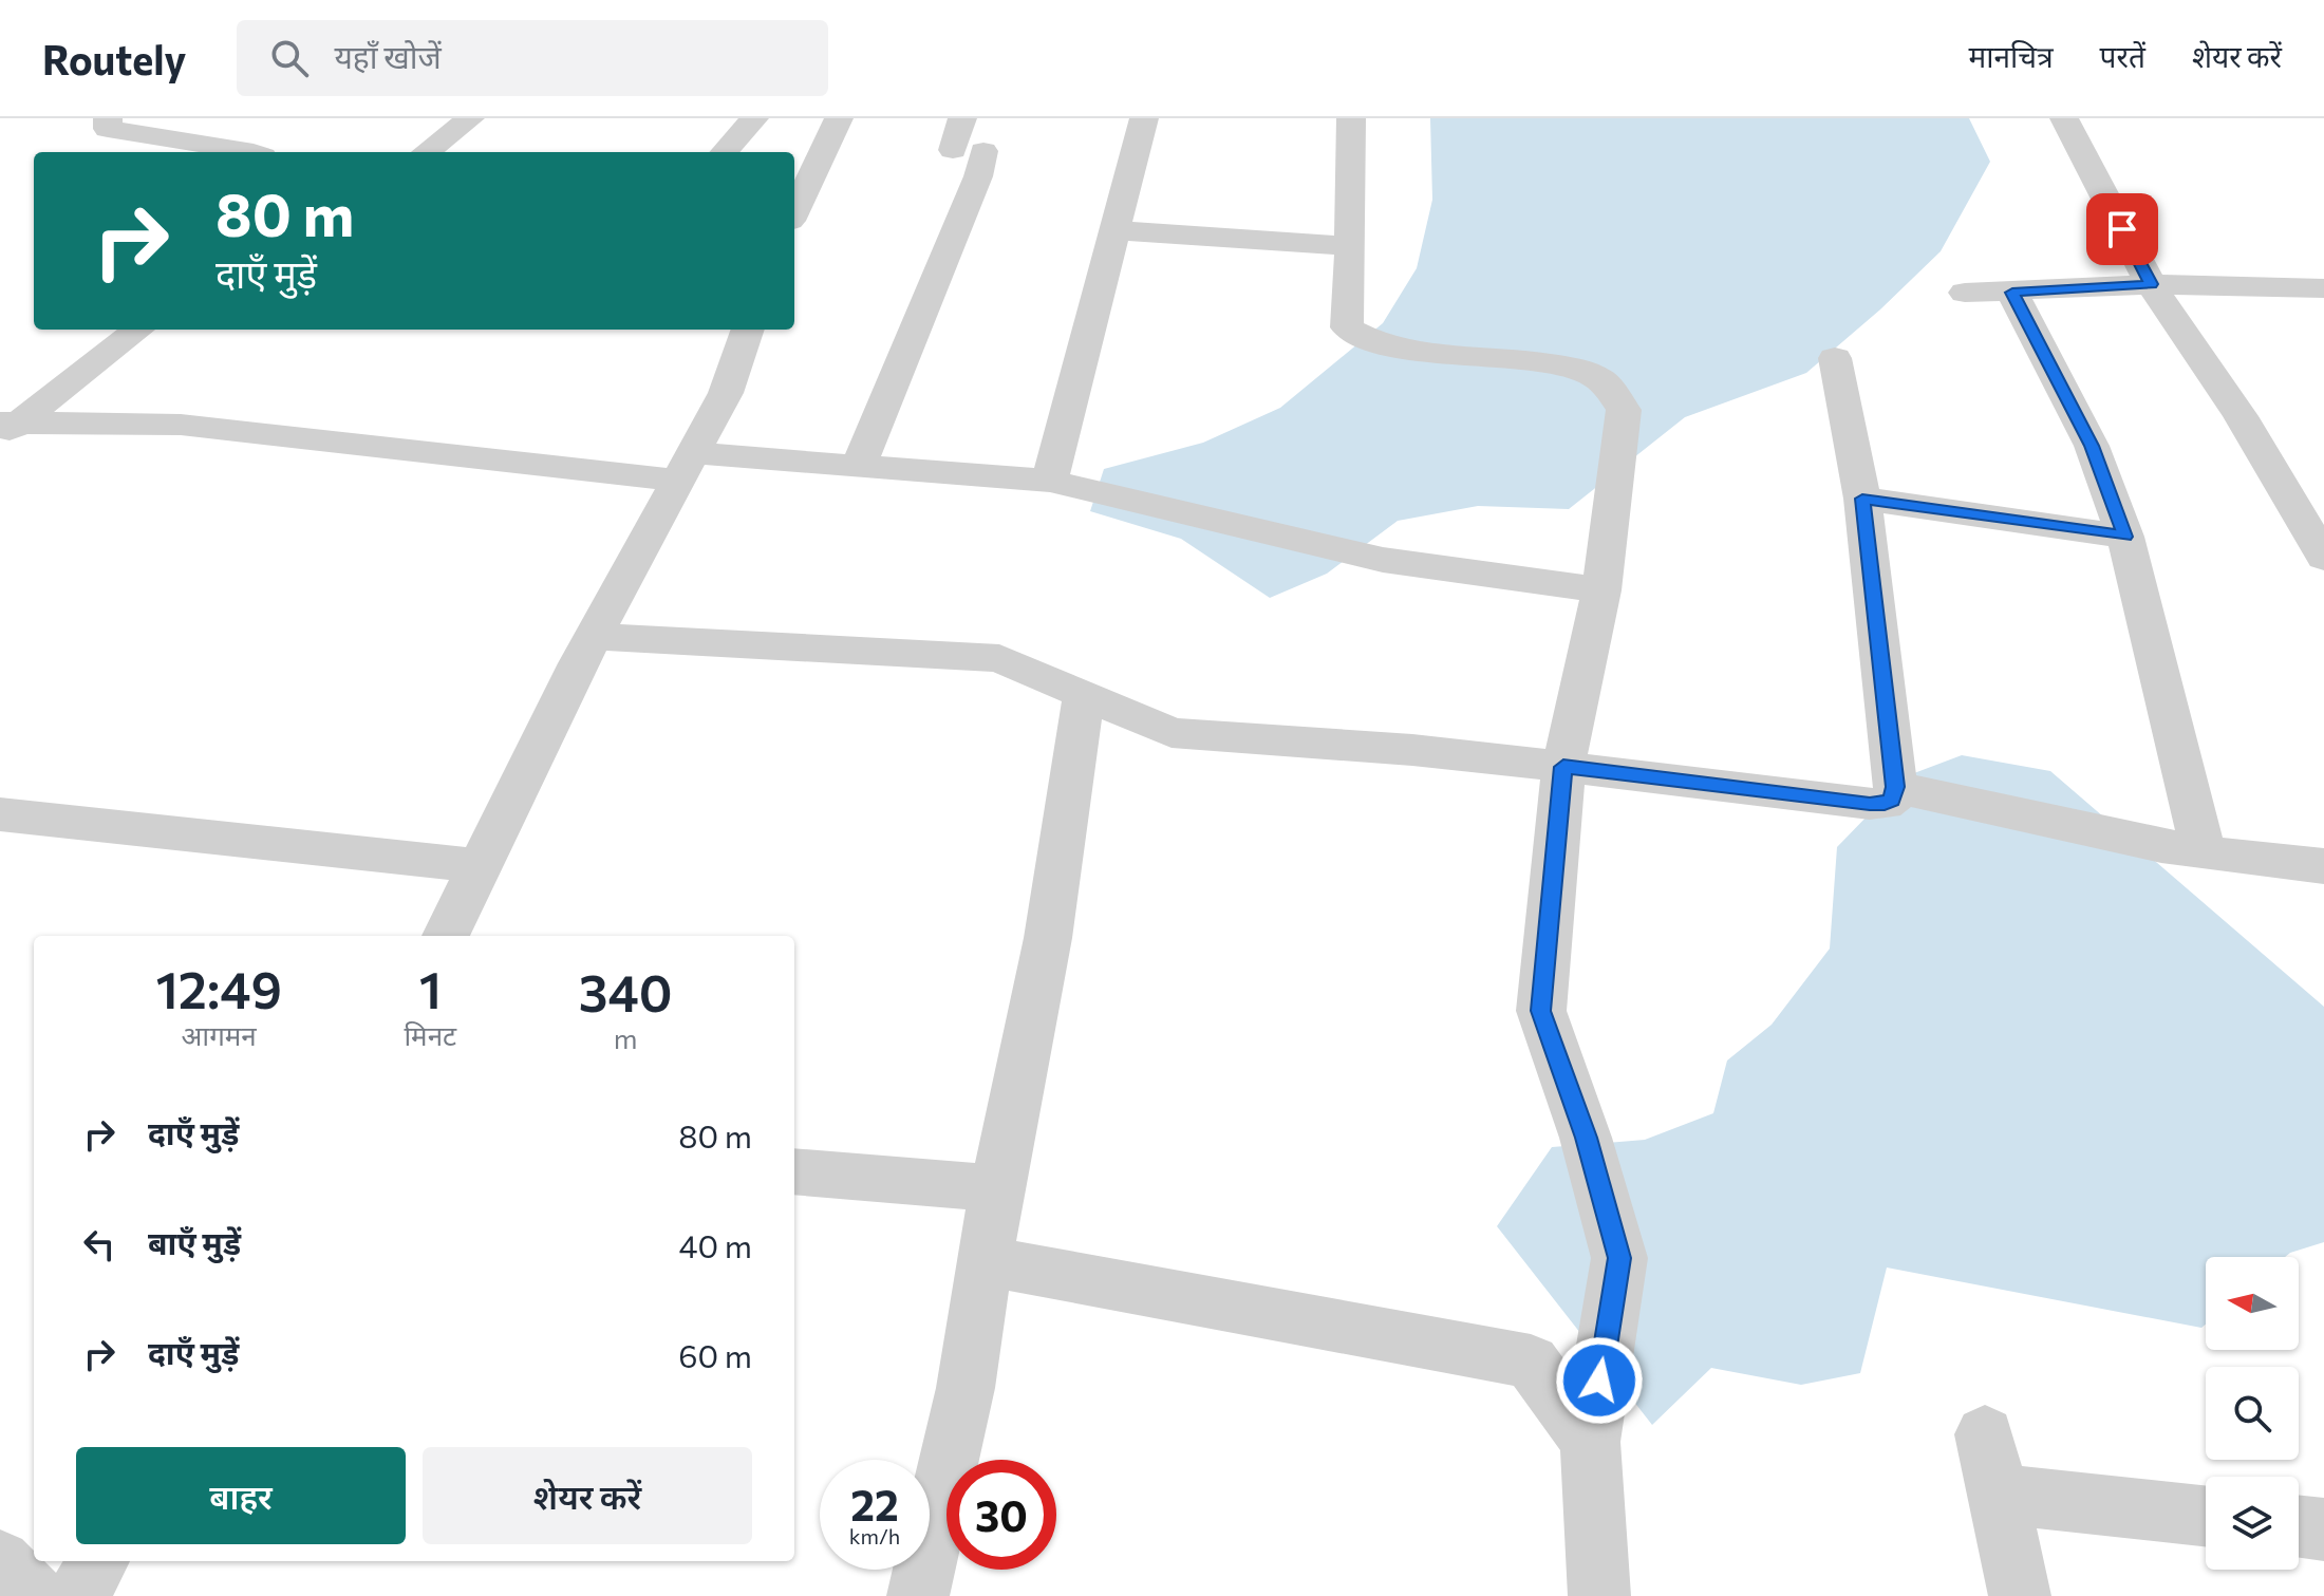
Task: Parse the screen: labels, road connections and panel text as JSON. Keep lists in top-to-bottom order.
{
  "north": "left",
  "page": {
    "header": "Routely",
    "search": "यहाँ खोजें",
    "nav": ["मानचित्र", "परतें", "शेयर करें"],
    "turn": ["80 m", "दाएँ मुड़ें"],
    "eta": [
      "12:49",
      "आगमन",
      "1",
      "मिनट",
      "340",
      "m"
    ],
    "list": [
      {
        "name": "दाएँ मुड़ें",
        "value": "80 m"
      },
      {
        "name": "बाएँ मुड़ें",
        "value": "40 m"
      },
      {
        "name": "दाएँ मुड़ें",
        "value": "60 m"
      }
    ],
    "buttons": ["बाहर", "शेयर करें"],
    "speed": "22 km/h",
    "limit": "30"
  }
}
